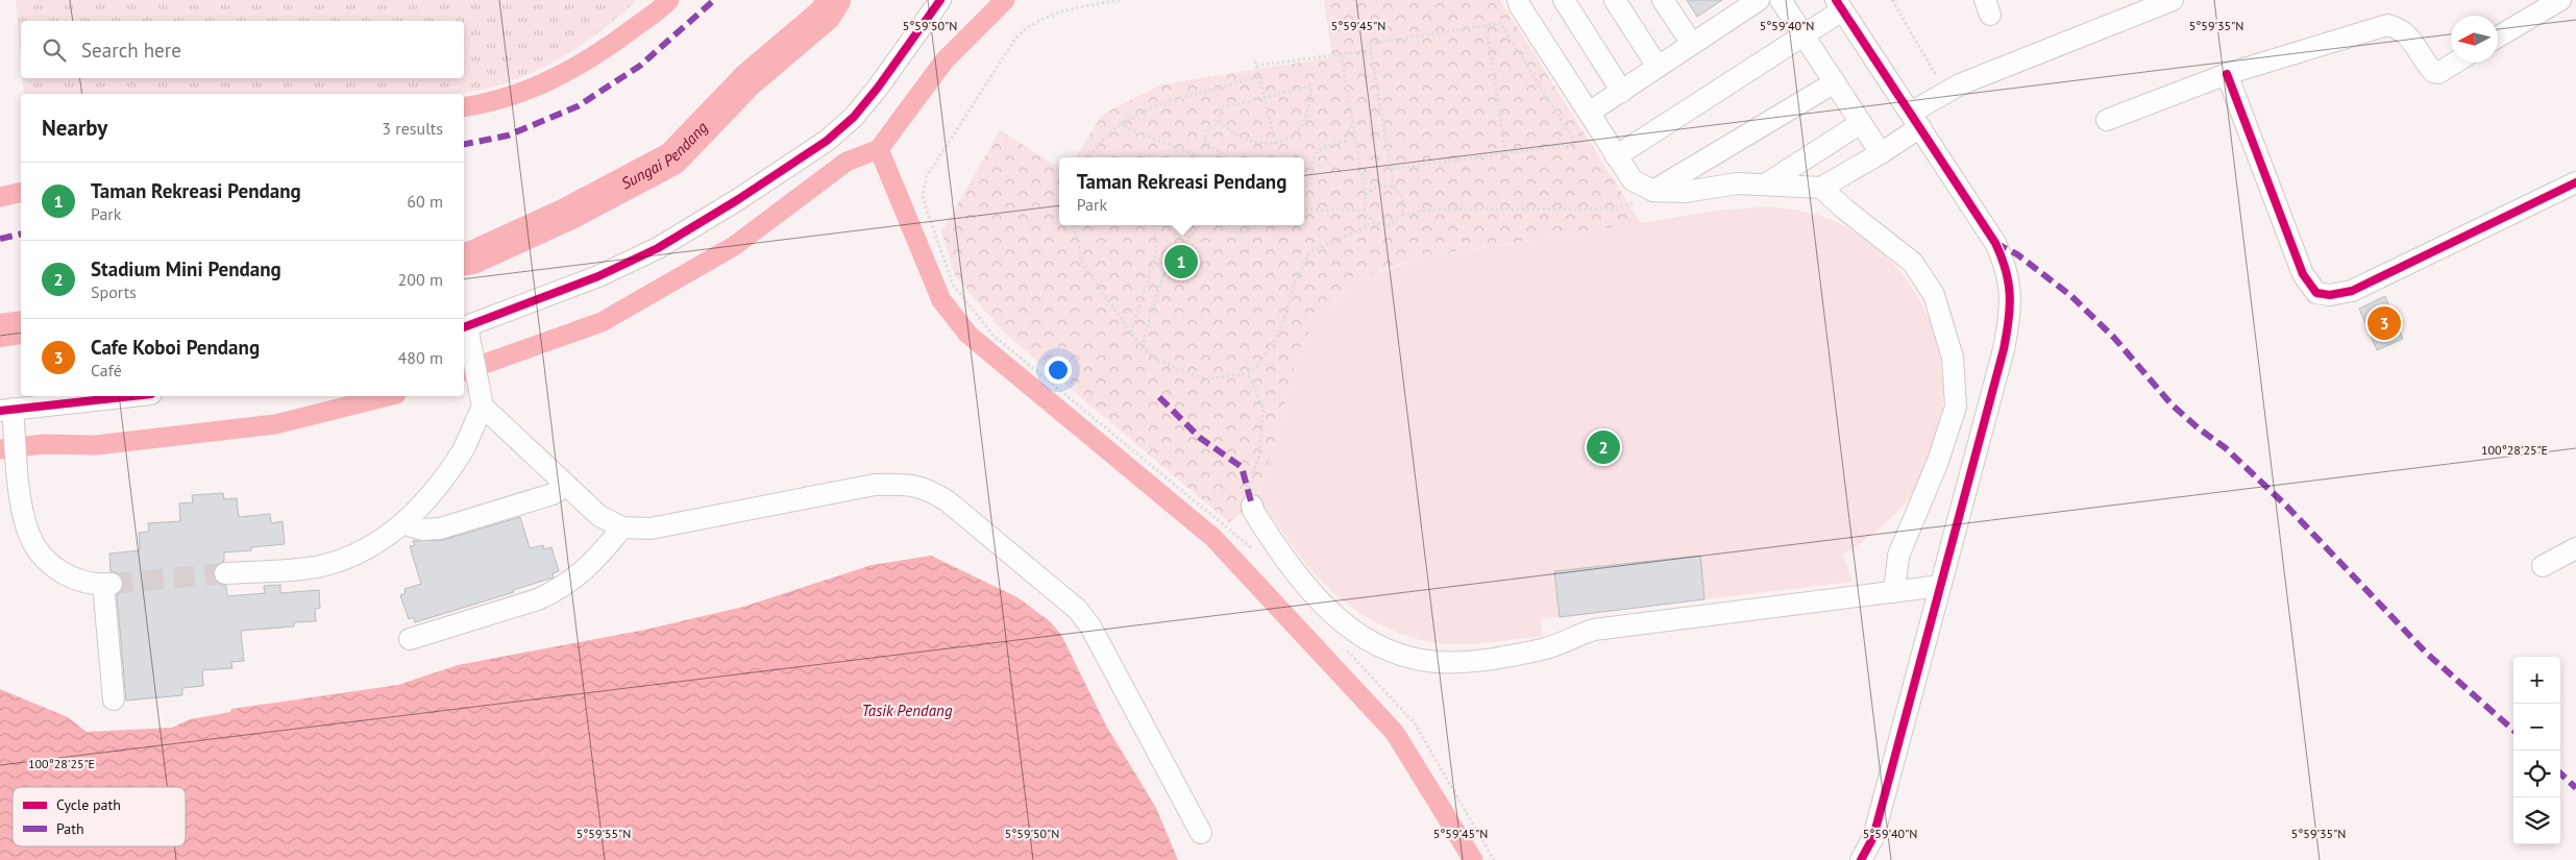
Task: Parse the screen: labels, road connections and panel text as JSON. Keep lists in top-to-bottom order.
{
  "water": ["Sungai Pendang", "Tasik Pendang"],
  "legend": ["Cycle path", "Path"],
  "north": "left",
  "page": {
    "search": "Search here",
    "heading": ["Nearby", "3 results"],
    "popup": ["Taman Rekreasi Pendang", "Park"],
    "list": [
      {
        "mark": "1",
        "name": "Taman Rekreasi Pendang",
        "note": "Park",
        "value": "60 m"
      },
      {
        "mark": "2",
        "name": "Stadium Mini Pendang",
        "note": "Sports",
        "value": "200 m"
      },
      {
        "mark": "3",
        "name": "Cafe Koboi Pendang",
        "note": "Café",
        "value": "480 m"
      }
    ],
    "pins": ["1", "3", "2"],
    "map_buttons": ["+", "−"]
  },
  "coordinates": [
    "5°59'50\"N",
    "5°59'45\"N",
    "5°59'40\"N",
    "5°59'35\"N",
    "100°28'25\"E",
    "5°59'55\"N"
  ]
}
